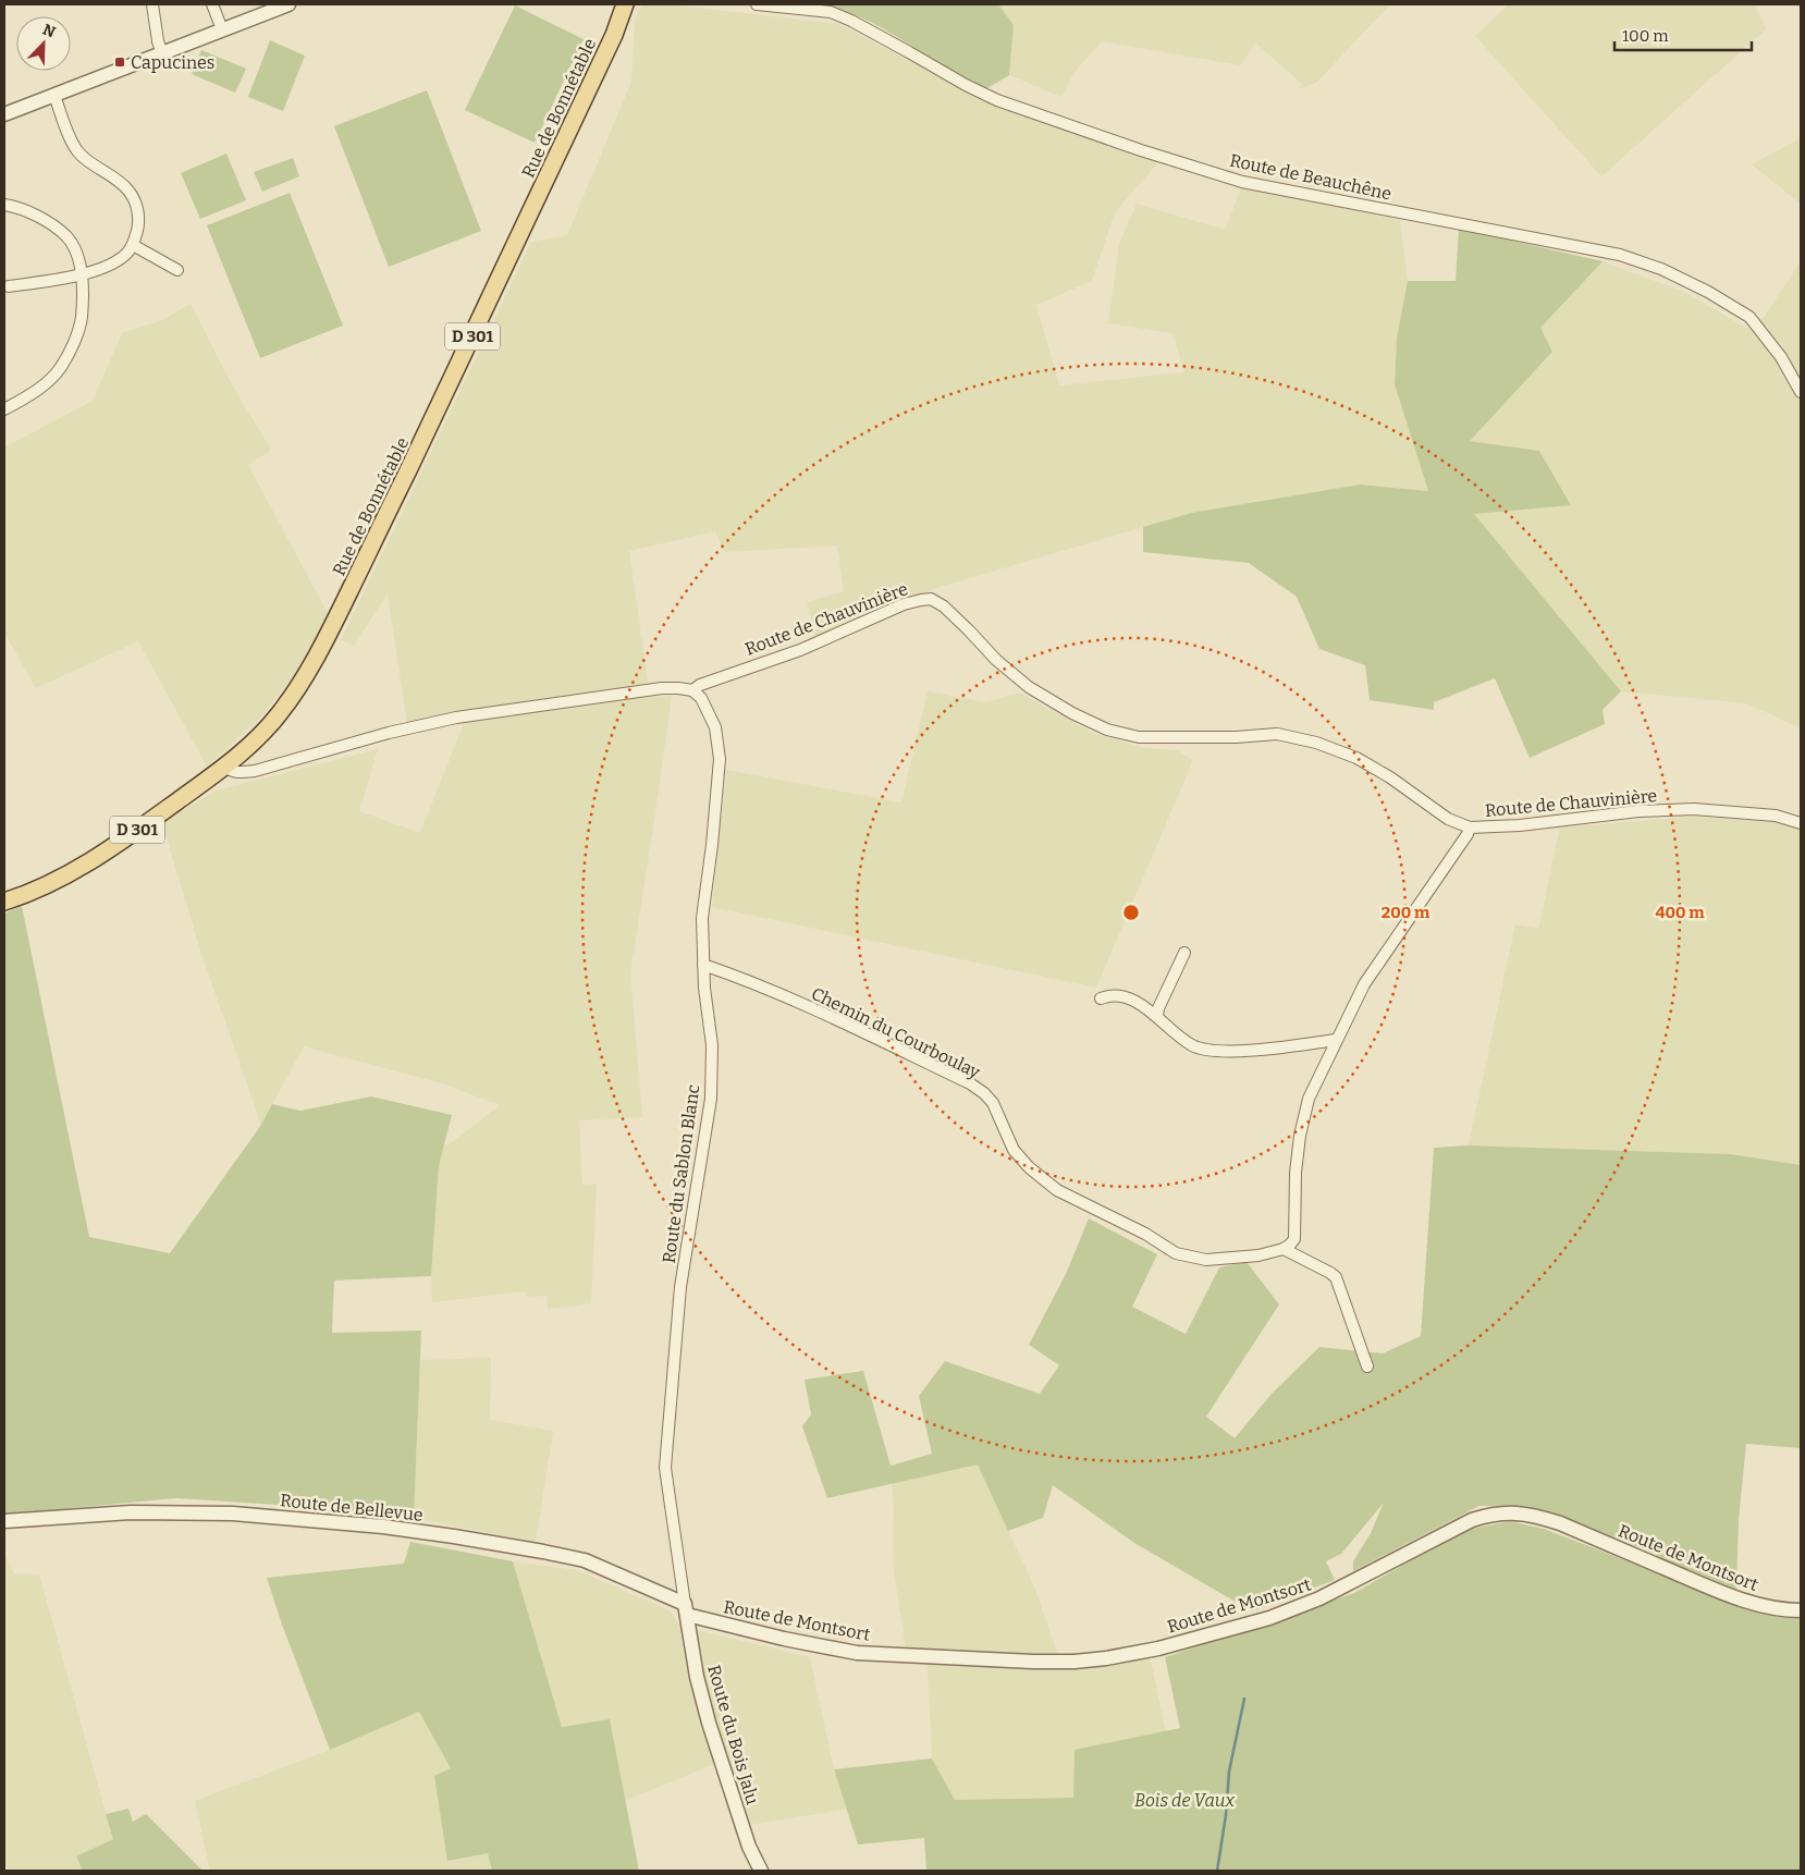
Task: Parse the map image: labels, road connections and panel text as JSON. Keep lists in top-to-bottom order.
{
  "streets": {
    "main road": ["Rue de Bonnétable", "D 301"],
    "street": [
      "Route de Beauchêne",
      "Route de Chauvinière",
      "Chemin du Courboulay",
      "Route du Sablon Blanc",
      "Route de Bellevue",
      "Route de Montsort",
      "Route du Bois Jalu"
    ]
  },
  "crossings": [
    ["Rue de Bonnétable", "Route de Chauvinière"],
    ["Route de Chauvinière", "Route du Sablon Blanc"],
    ["Chemin du Courboulay", "Route du Sablon Blanc"],
    ["Route du Sablon Blanc", "Route de Bellevue"],
    ["Route du Sablon Blanc", "Route de Montsort"],
    ["Route du Sablon Blanc", "Route du Bois Jalu"],
    ["Route de Bellevue", "Route de Montsort"],
    ["Route de Bellevue", "Route du Bois Jalu"],
    ["Route de Montsort", "Route du Bois Jalu"]
  ],
  "parks": ["Bois de Vaux"],
  "places": {
    "transit": ["Capucines"]
  },
  "scale_bar": "100 m",
  "north": "top right",
  "rings": ["200 m", "400 m"]
}
